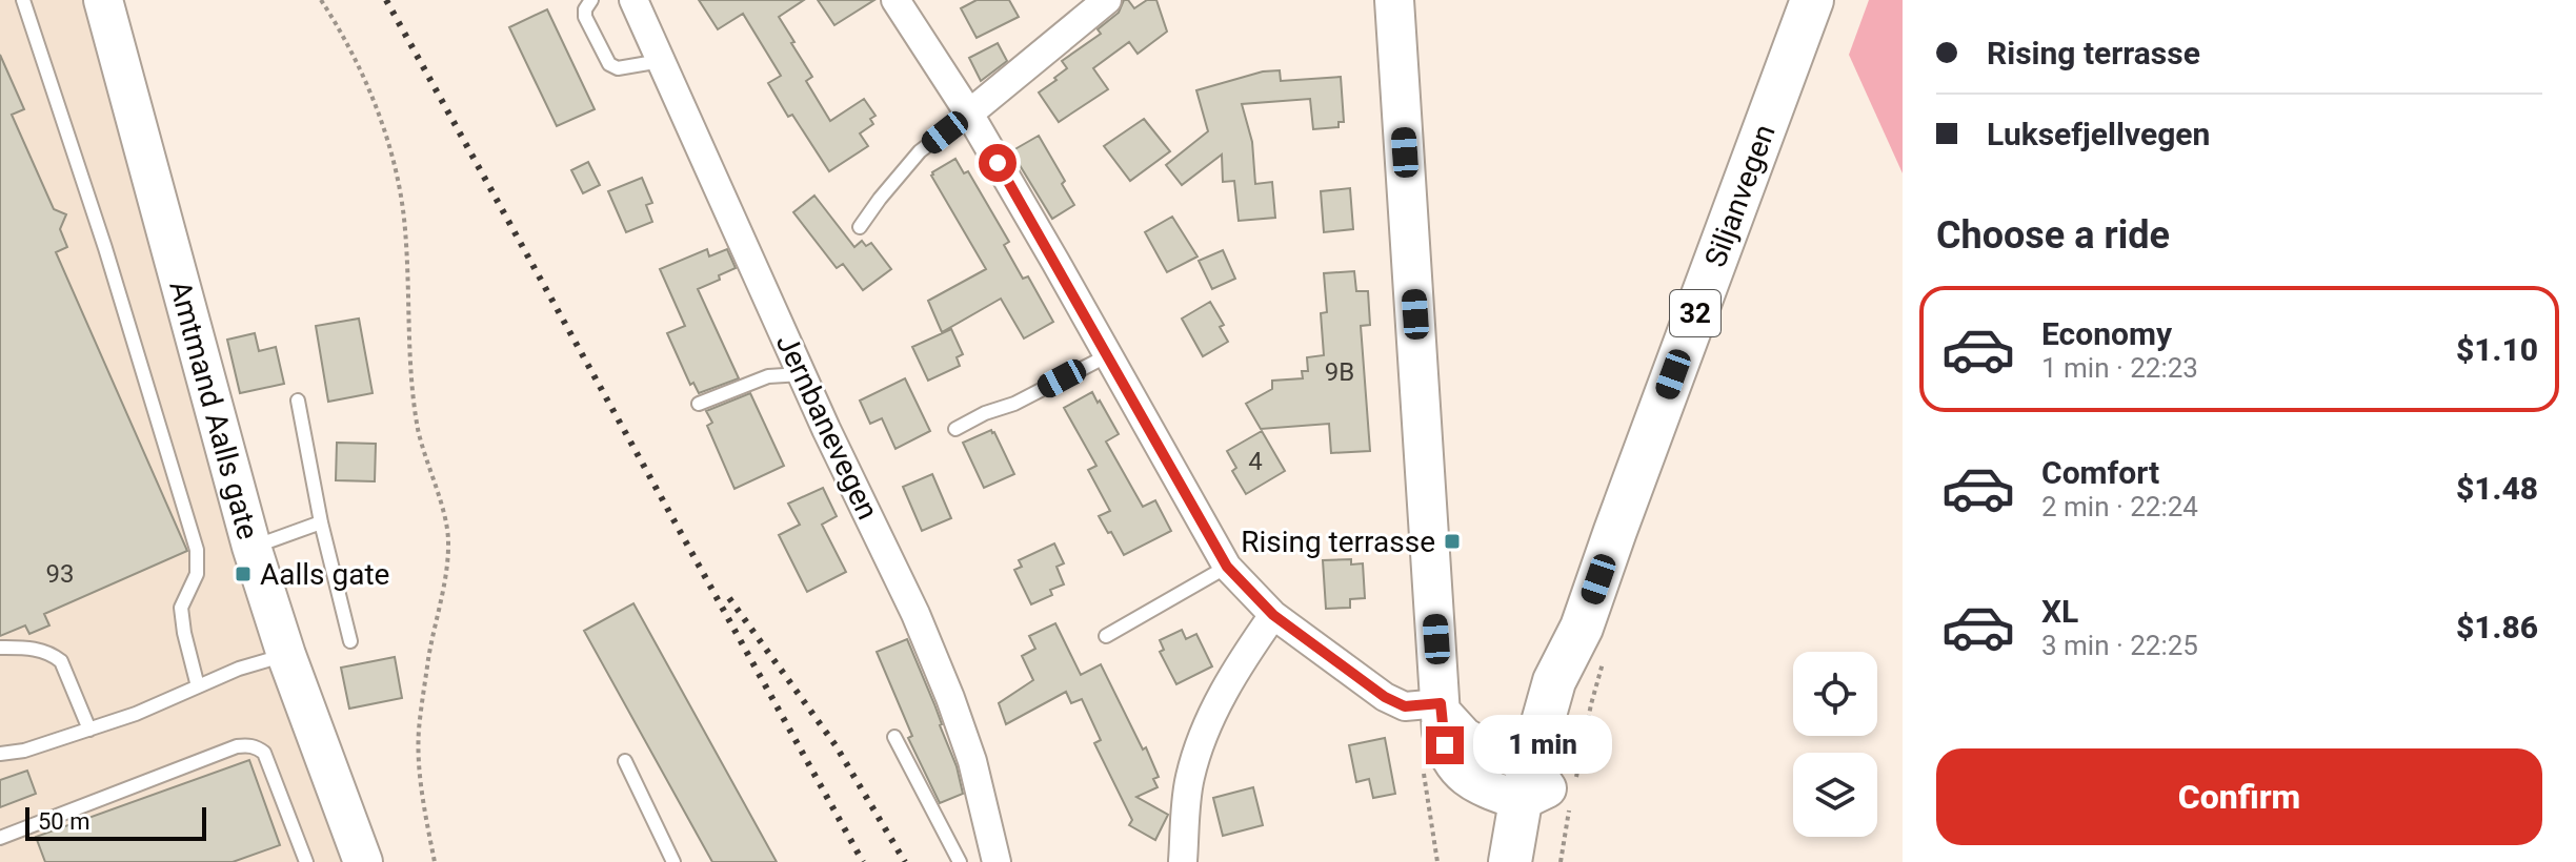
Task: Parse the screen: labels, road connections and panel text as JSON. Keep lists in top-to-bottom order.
{
  "streets": {
    "main road": ["Siljanvegen", "32", "Amtmand Aalls gate"],
    "street": ["Jernbanevegen"]
  },
  "places": {
    "transit": ["Rising terrasse", "Aalls gate"]
  },
  "house_numbers": ["9B", "4", "93"],
  "scale_bar": "50 m",
  "page": {
    "banner": ["Rising terrasse", "Luksefjellvegen"],
    "heading": "Choose a ride",
    "list": [
      {
        "name": "Economy",
        "note": "1 min · 22:23",
        "value": "$1.10"
      },
      {
        "name": "Comfort",
        "note": "2 min · 22:24",
        "value": "$1.48"
      },
      {
        "name": "XL",
        "note": "3 min · 22:25",
        "value": "$1.86"
      }
    ],
    "bubble": "1 min",
    "buttons": "Confirm",
    "scale": "50 m"
  }
}
